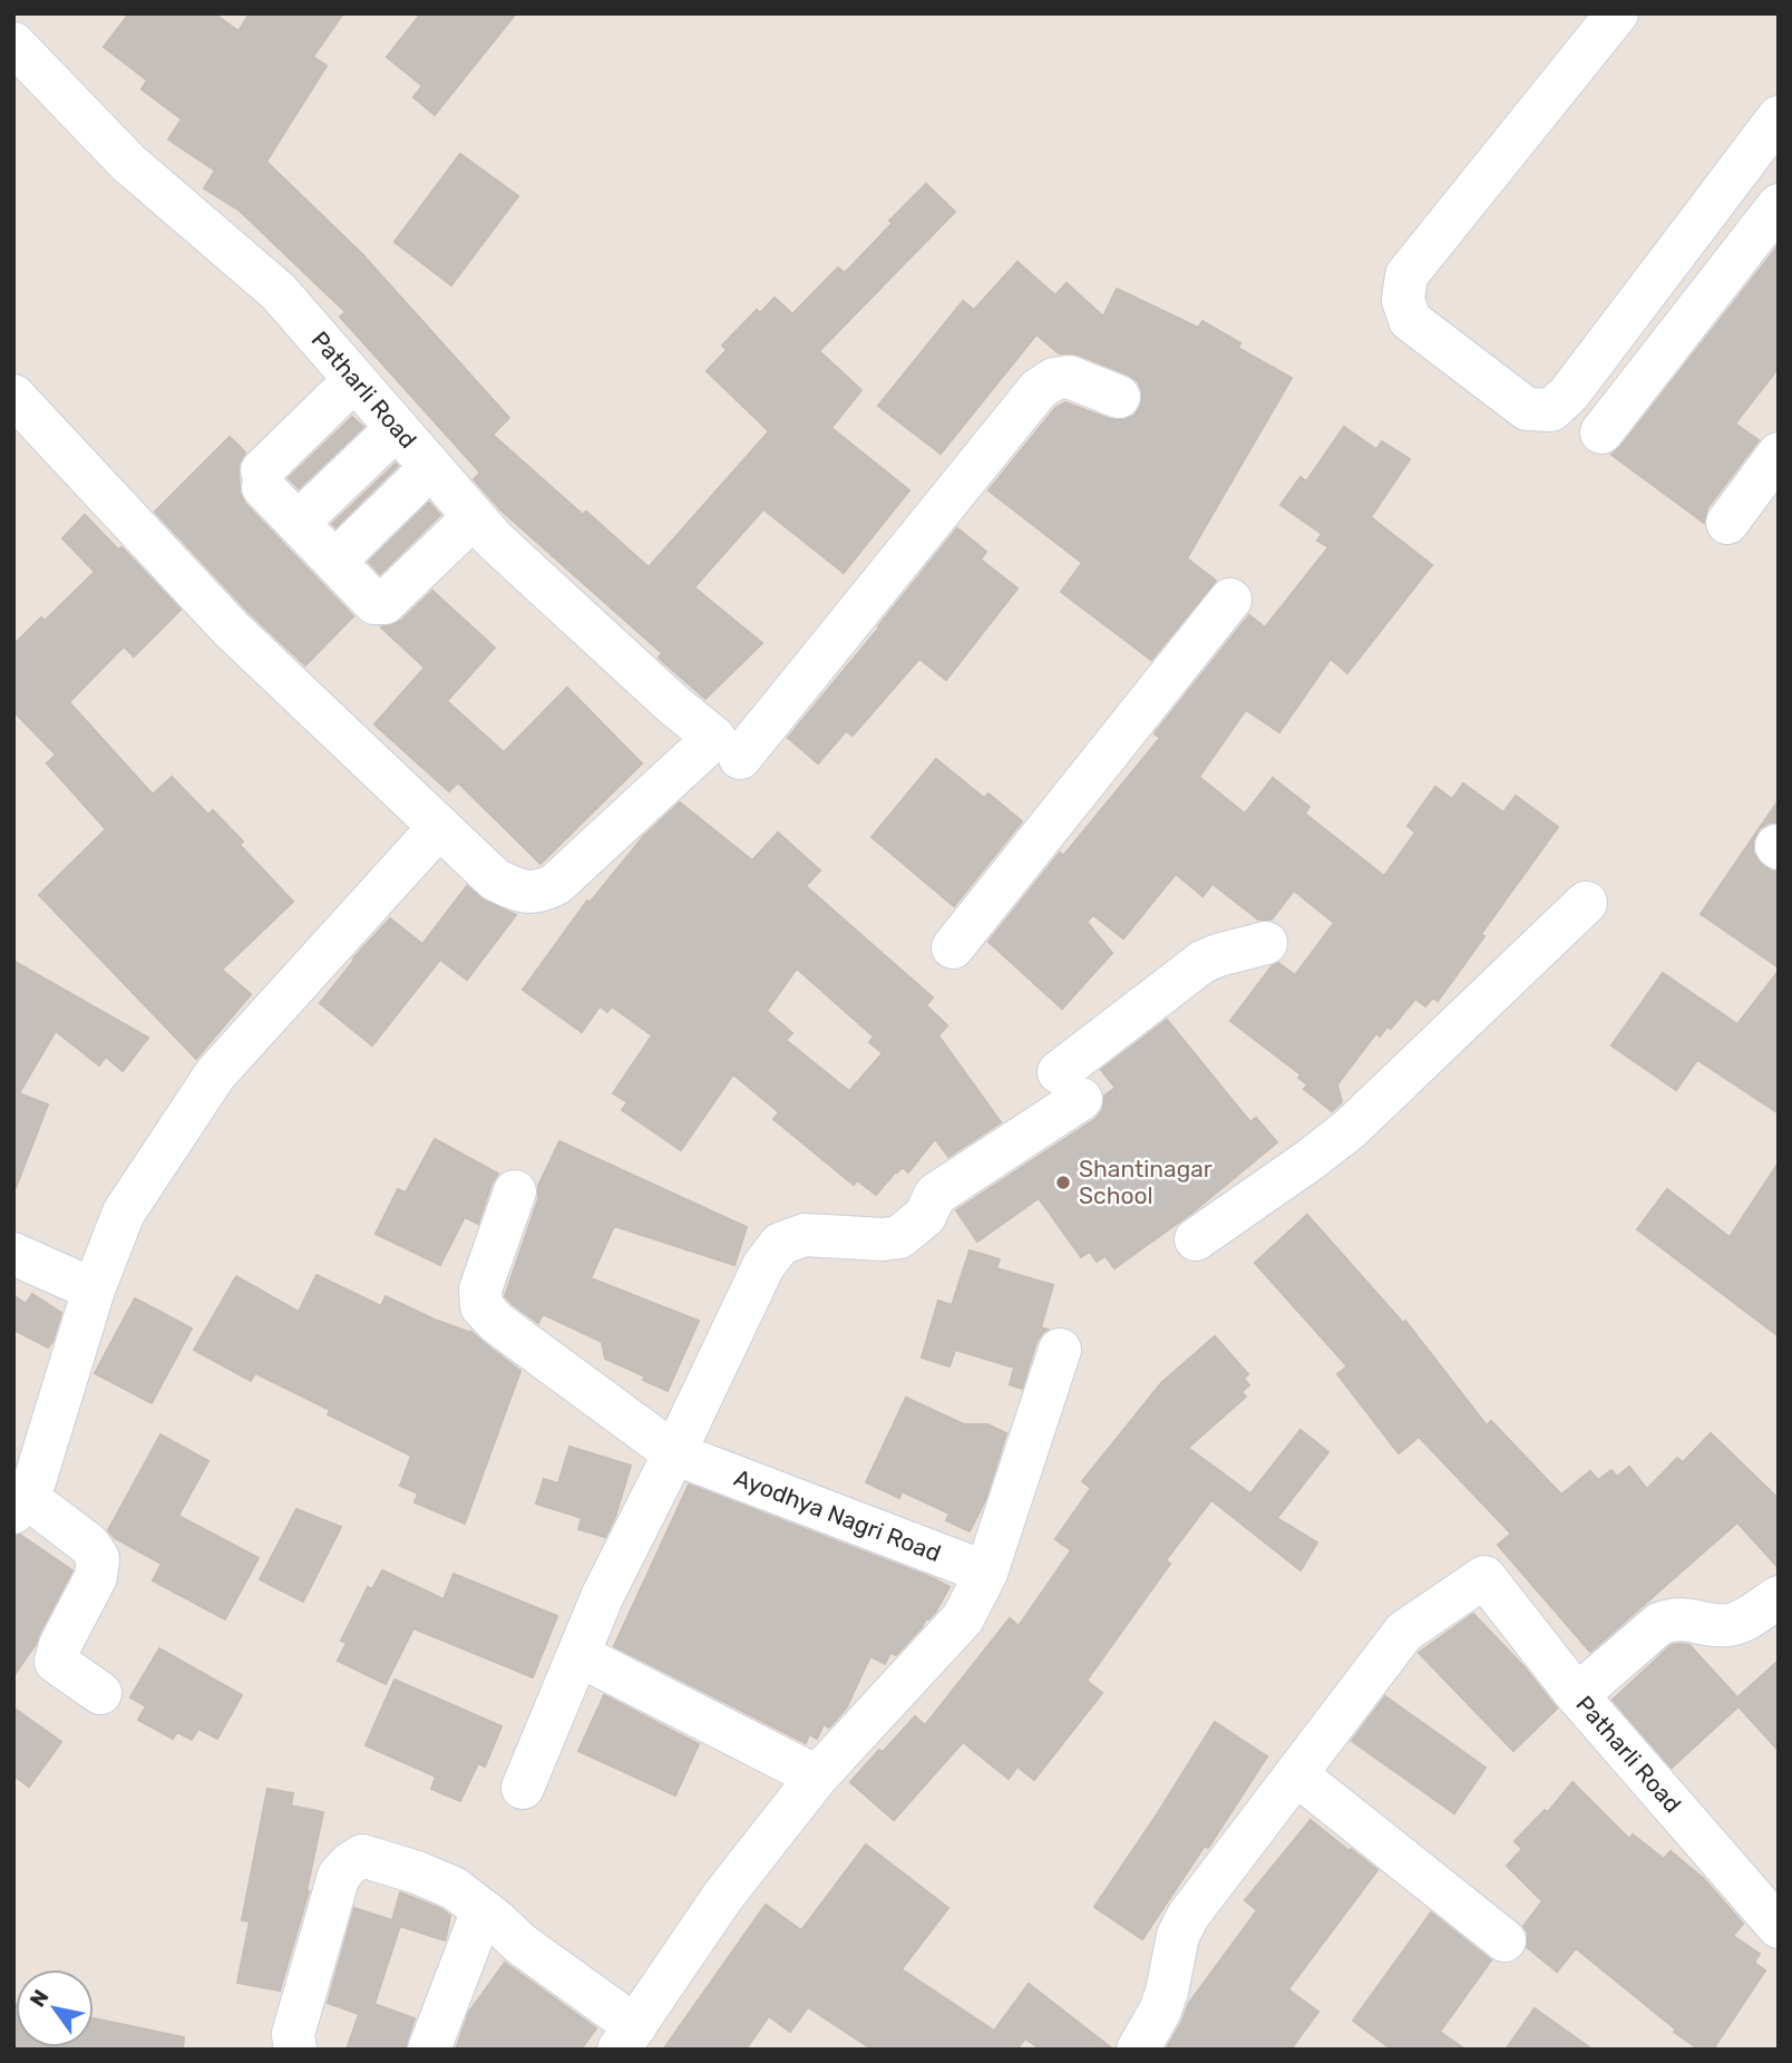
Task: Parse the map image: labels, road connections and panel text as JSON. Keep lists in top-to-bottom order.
{
  "streets": {
    "street": ["Patharli Road", "Ayodhya Nagri Road"]
  },
  "places": ["Shantinagar School"],
  "north": "top left"
}
